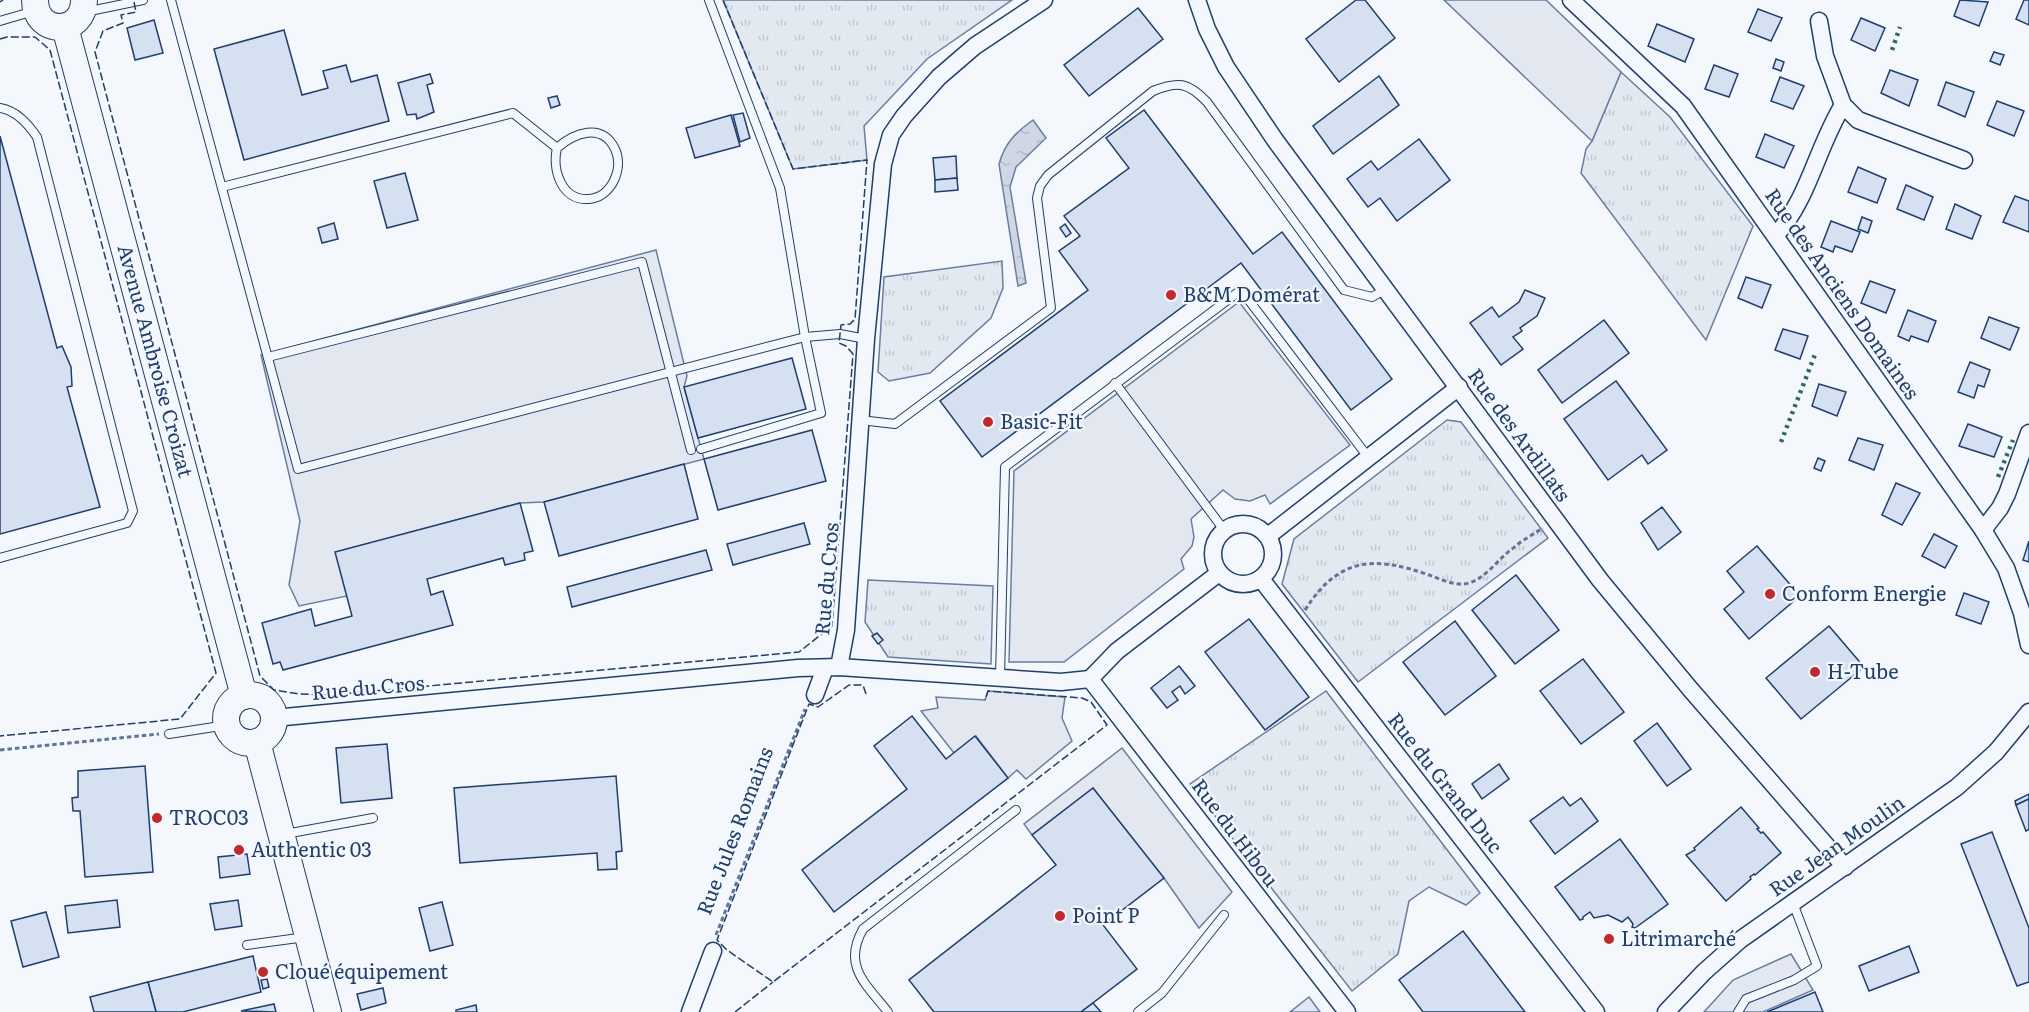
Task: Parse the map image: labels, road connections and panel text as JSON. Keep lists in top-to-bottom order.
{
  "streets": {
    "main road": ["Avenue Ambroise Croizat"],
    "street": [
      "Rue des Anciens Domaines",
      "Rue des Ardillats",
      "Rue du Cros",
      "Rue du Grand Duc",
      "Rue du Hibou",
      "Rue Jean Moulin"
    ],
    "path": ["Rue Jules Romains"]
  },
  "crossings": [
    ["Avenue Ambroise Croizat", "Rue du Cros"],
    ["Rue des Ardillats", "Rue Jean Moulin"]
  ],
  "places": [
    "B&M Domérat",
    "Basic-Fit",
    "Conform Energie",
    "H-Tube",
    "TROC03",
    "Authentic 03",
    "Point P",
    "Litrimarché",
    "Cloué équipement"
  ]
}
